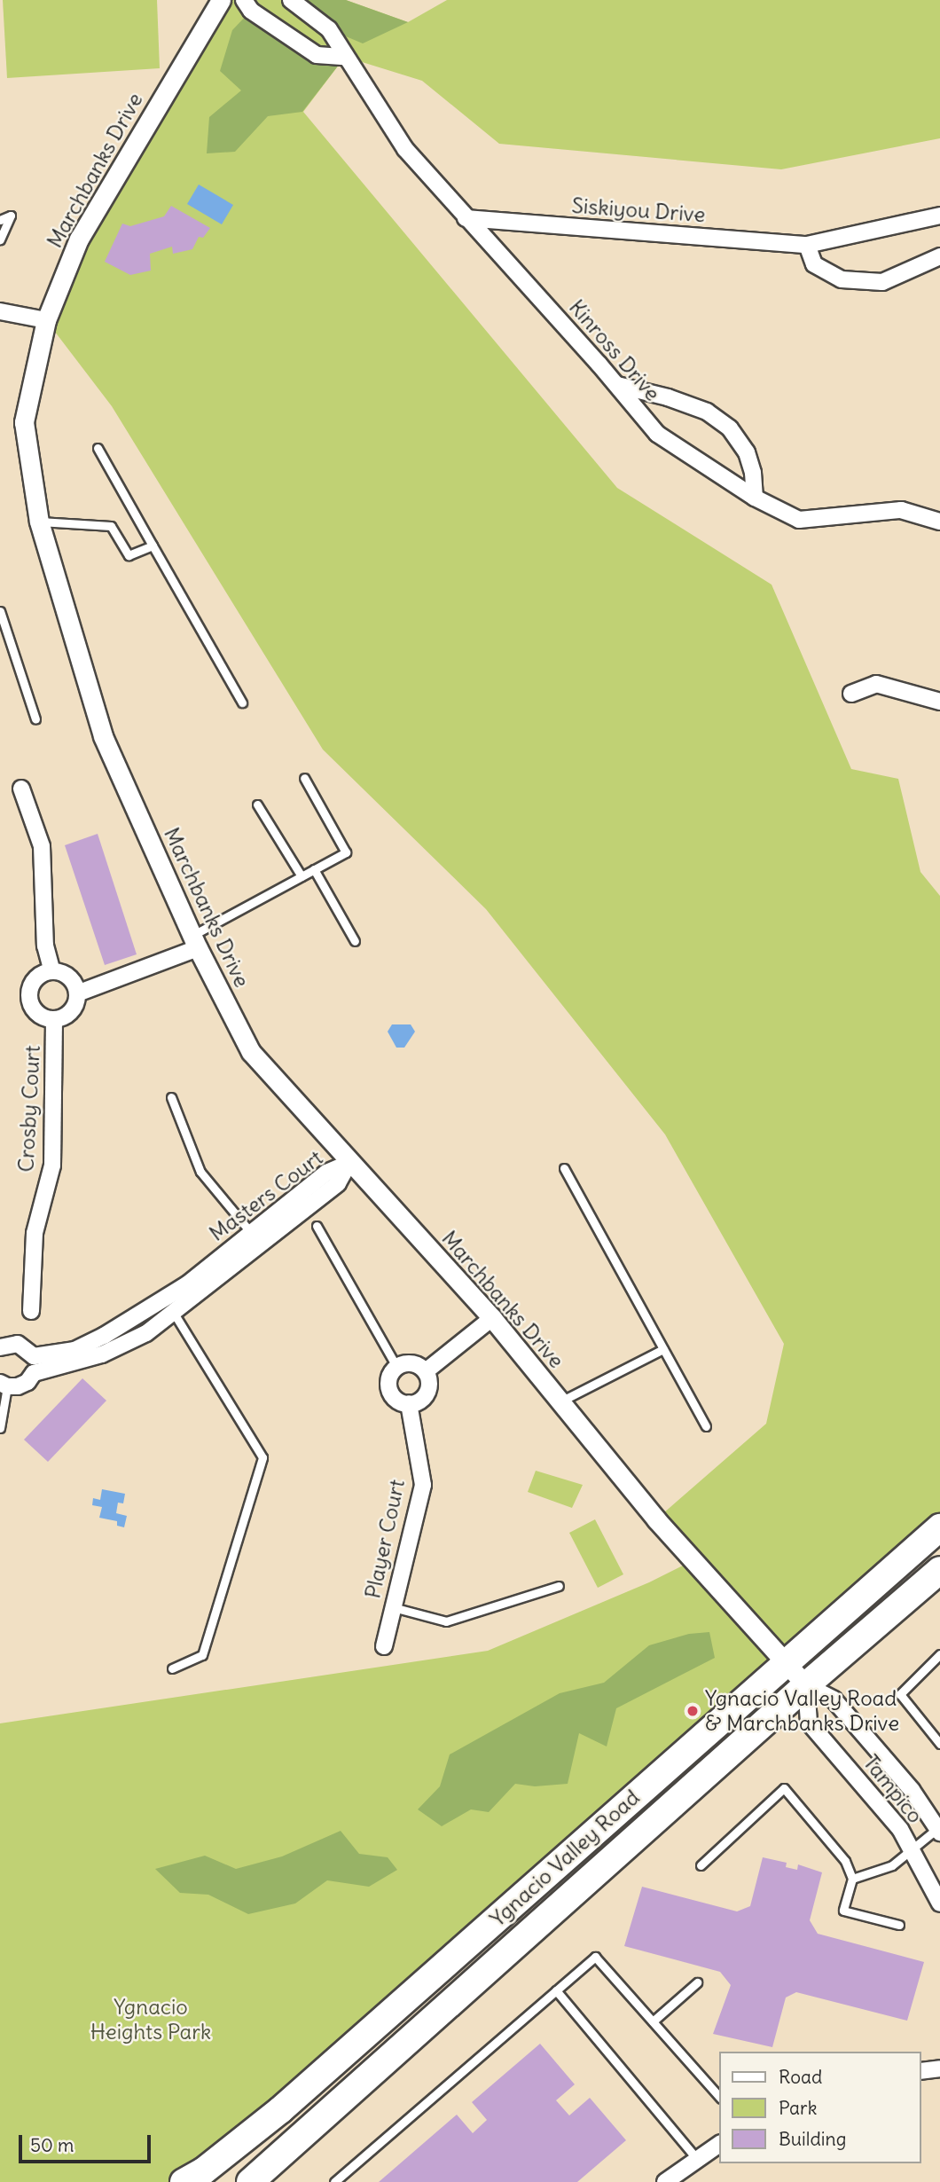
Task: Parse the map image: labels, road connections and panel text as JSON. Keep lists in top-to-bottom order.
{
  "streets": {
    "highway": ["Ygnacio Valley Road"],
    "street": [
      "Marchbanks Drive",
      "Siskiyou Drive",
      "Kinross Drive",
      "Crosby Court",
      "Masters Court",
      "Player Court",
      "Tampico"
    ]
  },
  "crossings": [
    ["Marchbanks Drive", "Masters Court"],
    ["Marchbanks Drive", "Tampico"],
    ["Marchbanks Drive", "Ygnacio Valley Road"],
    ["Siskiyou Drive", "Kinross Drive"],
    ["Tampico", "Ygnacio Valley Road"]
  ],
  "parks": ["Ygnacio Heights Park"],
  "places": ["Ygnacio Valley Road & Marchbanks Drive"],
  "legend": ["Road", "Park", "Building"],
  "scale_bar": "50 m"
}
